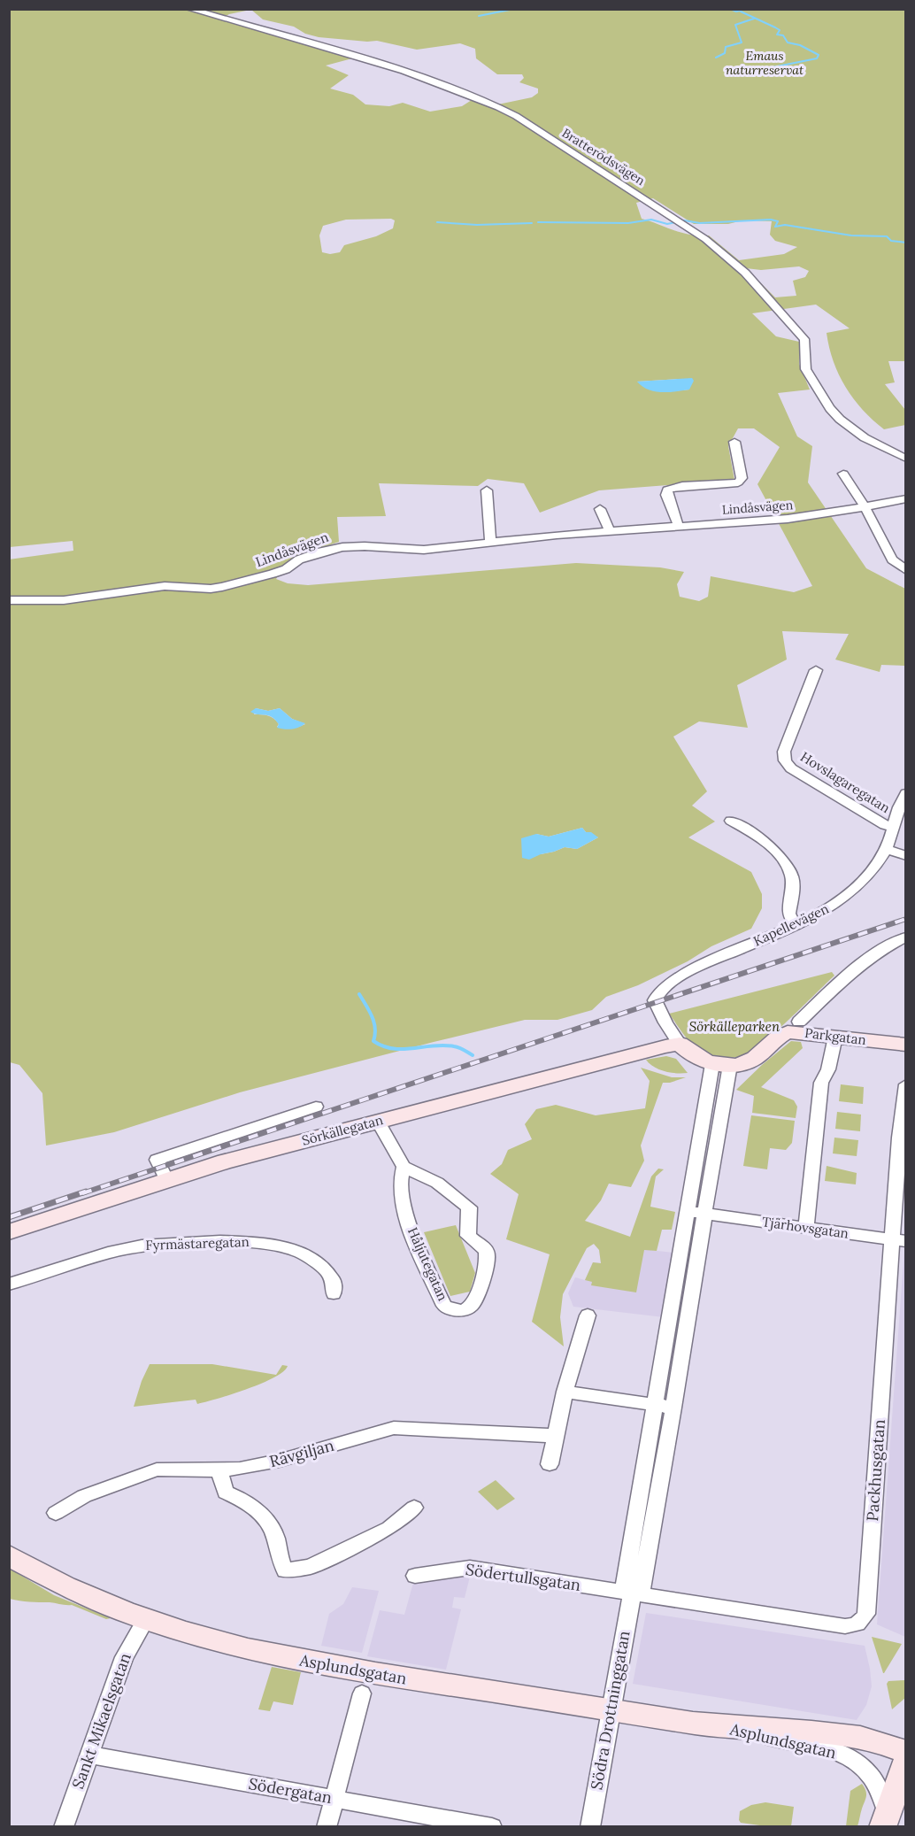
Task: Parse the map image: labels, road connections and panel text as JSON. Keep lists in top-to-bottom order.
{
  "streets": {
    "street": [
      "Bratterödsvägen",
      "Lindåsvägen",
      "Hovslagaregatan",
      "Kapellevägen",
      "Parkgatan",
      "Sörkällegatan",
      "Tjärhovsgatan",
      "Fyrmästaregatan",
      "Håljutegatan",
      "Rävgiljan",
      "Packhusgatan",
      "Södertullsgatan",
      "Asplundsgatan",
      "Södra Drottninggatan",
      "Sankt Mikaelsgatan",
      "Södergatan"
    ]
  },
  "crossings": [
    ["Hovslagaregatan", "Kapellevägen"],
    ["Kapellevägen", "Sörkällegatan"],
    ["Parkgatan", "Södra Drottninggatan"],
    ["Tjärhovsgatan", "Packhusgatan"],
    ["Tjärhovsgatan", "Södra Drottninggatan"],
    ["Packhusgatan", "Södertullsgatan"],
    ["Packhusgatan", "Södra Drottninggatan"],
    ["Södertullsgatan", "Södra Drottninggatan"],
    ["Asplundsgatan", "Södra Drottninggatan"],
    ["Asplundsgatan", "Sankt Mikaelsgatan"],
    ["Sankt Mikaelsgatan", "Södergatan"]
  ],
  "parks": ["Emaus naturreservat", "Sörkälleparken"]
}
